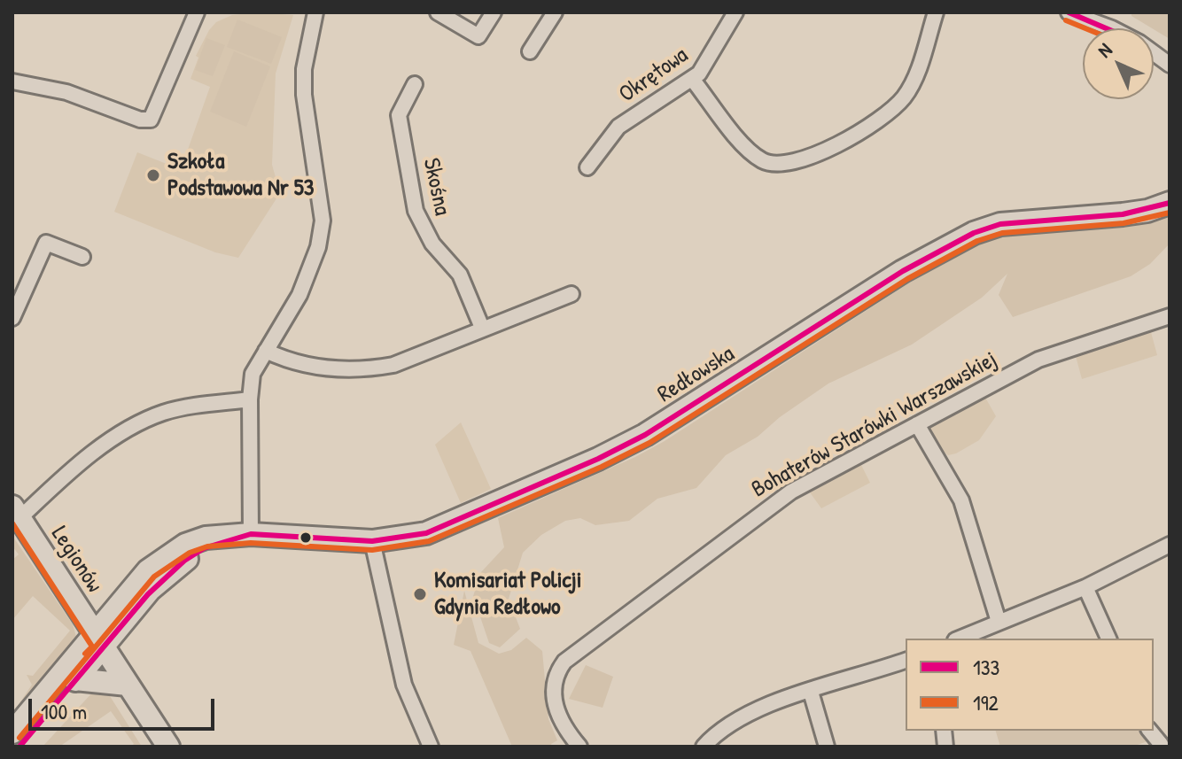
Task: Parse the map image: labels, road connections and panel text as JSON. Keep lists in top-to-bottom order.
{
  "streets": {
    "street": [
      "Okrętowa",
      "Skośna",
      "Redłowska",
      "Bohaterów Starówki Warszawskiej",
      "Legionów"
    ]
  },
  "crossings": [
    ["Redłowska", "Legionów"]
  ],
  "places": ["Szkoła Podstawowa Nr 53", "Komisariat Policji Gdynia Redłowo"],
  "lines": ["transit line 133", "transit line 192"],
  "legend": ["133", "192"],
  "scale_bar": "100 m",
  "north": "top left"
}
